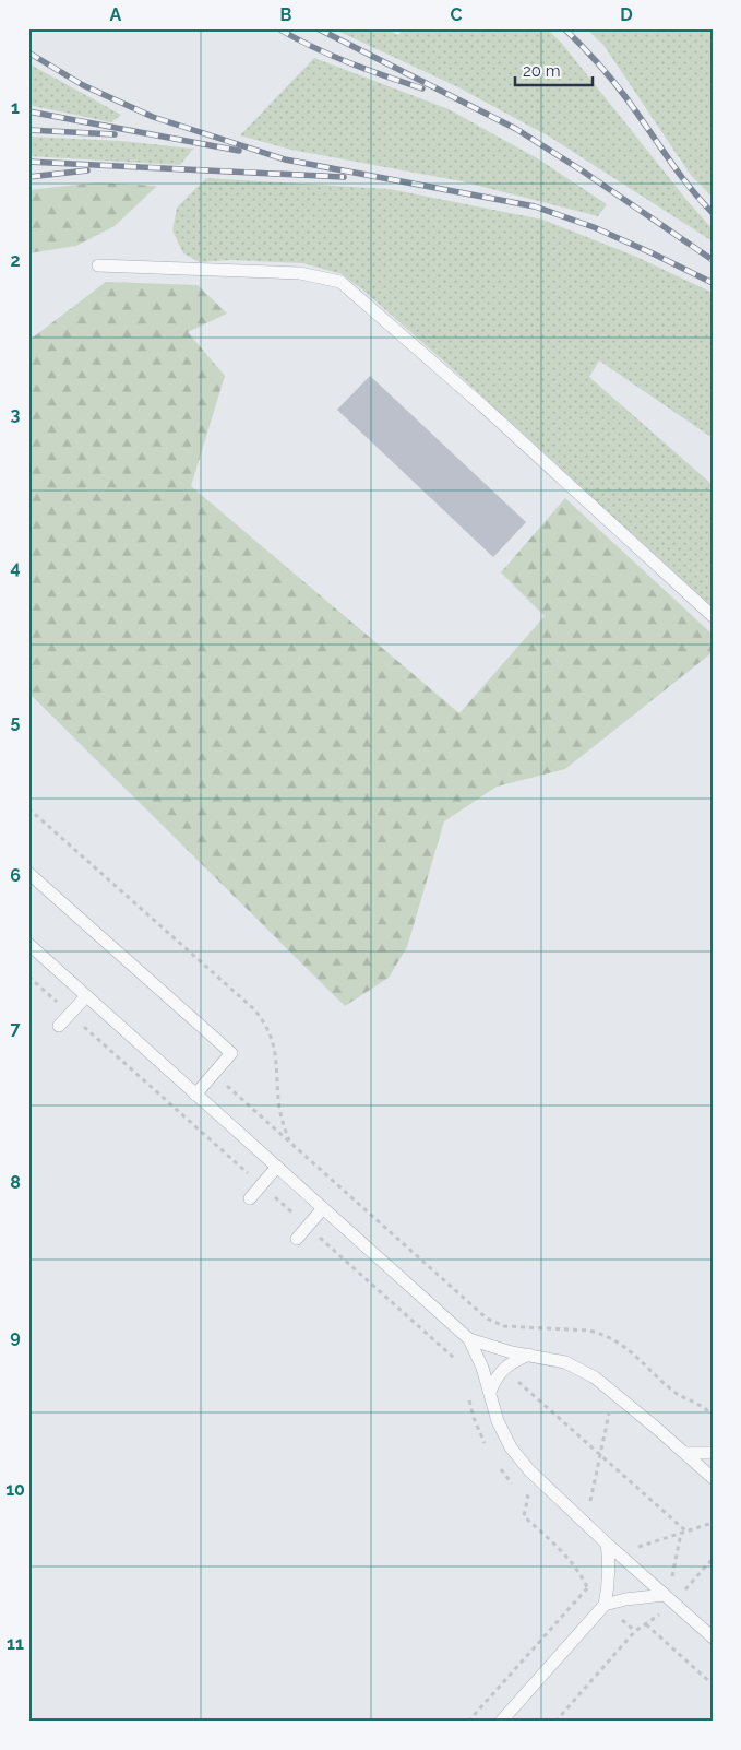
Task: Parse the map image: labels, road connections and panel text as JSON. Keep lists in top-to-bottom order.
{
  "scale_bar": "20 m",
  "grid": {
    "columns": [
      "A",
      "B",
      "C",
      "D"
    ],
    "rows": [
      "1",
      "2",
      "3",
      "4",
      "5",
      "6",
      "7",
      "8",
      "9",
      "10",
      "11"
    ]
  }
}
